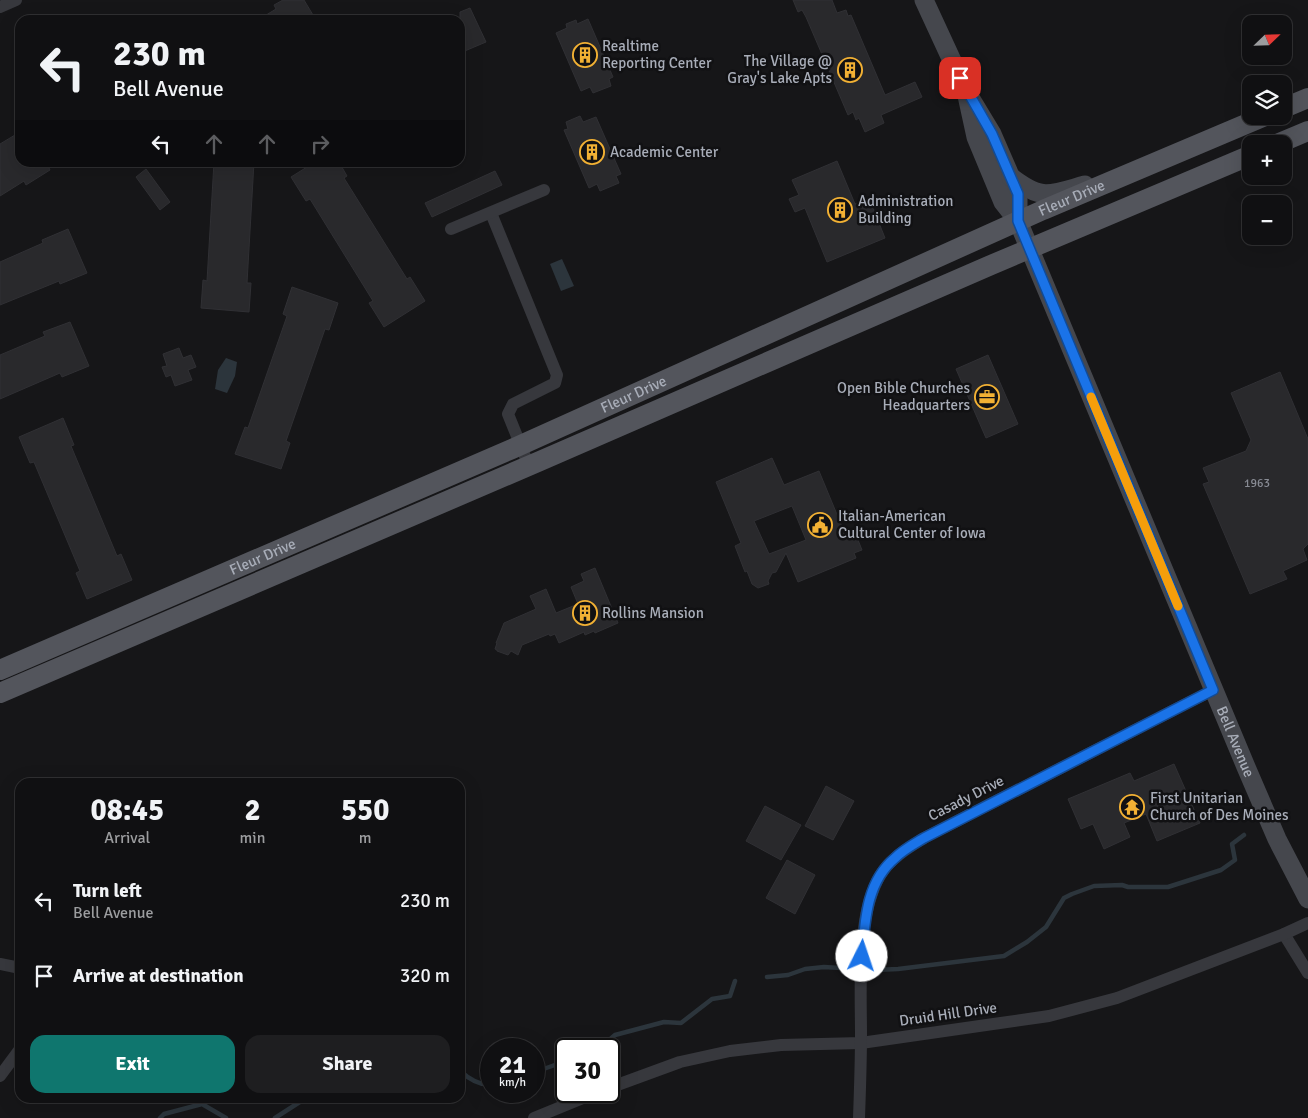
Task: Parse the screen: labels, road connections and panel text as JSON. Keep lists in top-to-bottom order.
{
  "streets": {
    "main road": ["Fleur Drive", "Bell Avenue"],
    "street": ["Casady Drive", "Druid Hill Drive"]
  },
  "crossings": [
    ["Fleur Drive", "Bell Avenue"],
    ["Bell Avenue", "Casady Drive"],
    ["Casady Drive", "Druid Hill Drive"]
  ],
  "places": {
    "building": [
      "Realtime Reporting Center",
      "The Village @ Gray's Lake Apts",
      "Academic Center",
      "Administration Building",
      "Rollins Mansion"
    ],
    "office": ["Open Bible Churches Headquarters"],
    "public building": ["Italian-American Cultural Center of Iowa"],
    "temple": ["First Unitarian Church of Des Moines"]
  },
  "house_numbers": ["1963"],
  "north": "top right",
  "page": {
    "map_buttons": ["+", "−"],
    "turn": ["230 m", "Bell Avenue"],
    "eta": [
      "08:45",
      "Arrival",
      "2",
      "min",
      "550",
      "m"
    ],
    "list": [
      {
        "name": "Turn left",
        "note": "Bell Avenue",
        "value": "230 m"
      },
      {
        "name": "Arrive at destination",
        "value": "320 m"
      }
    ],
    "buttons": ["Exit", "Share"],
    "speed": "21 km/h",
    "limit": "30"
  }
}
